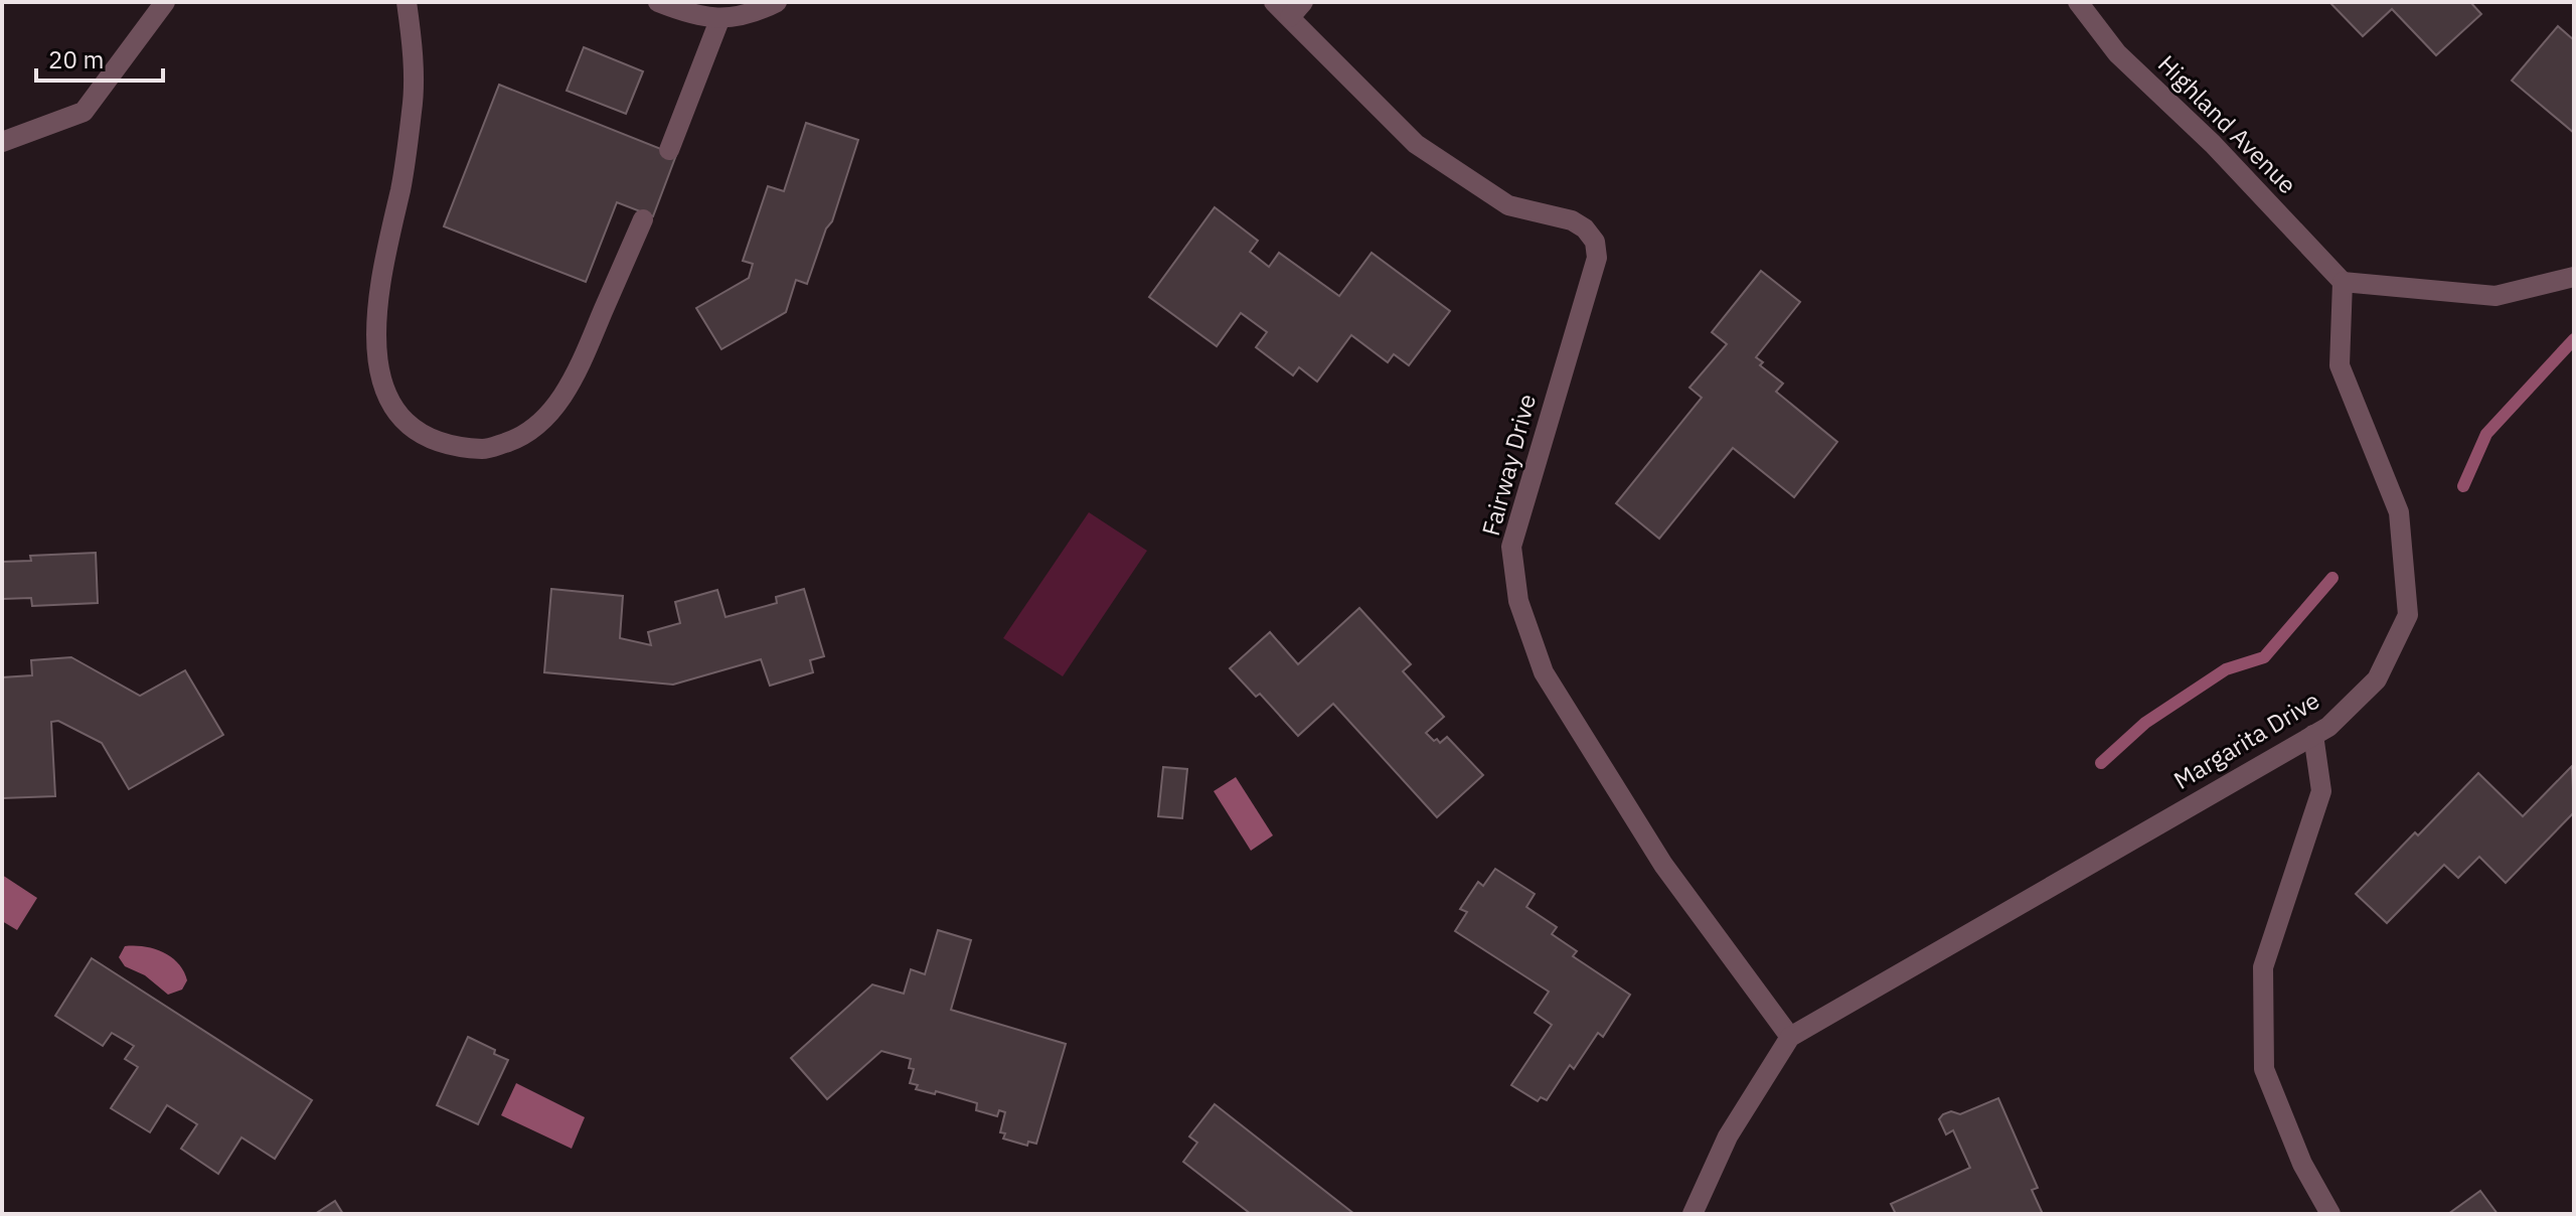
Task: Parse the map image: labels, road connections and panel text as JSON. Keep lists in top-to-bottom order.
{
  "streets": {
    "street": ["Highland Avenue", "Fairway Drive", "Margarita Drive"]
  },
  "crossings": [
    ["Highland Avenue", "Margarita Drive"],
    ["Fairway Drive", "Margarita Drive"]
  ],
  "scale_bar": "20 m"
}
